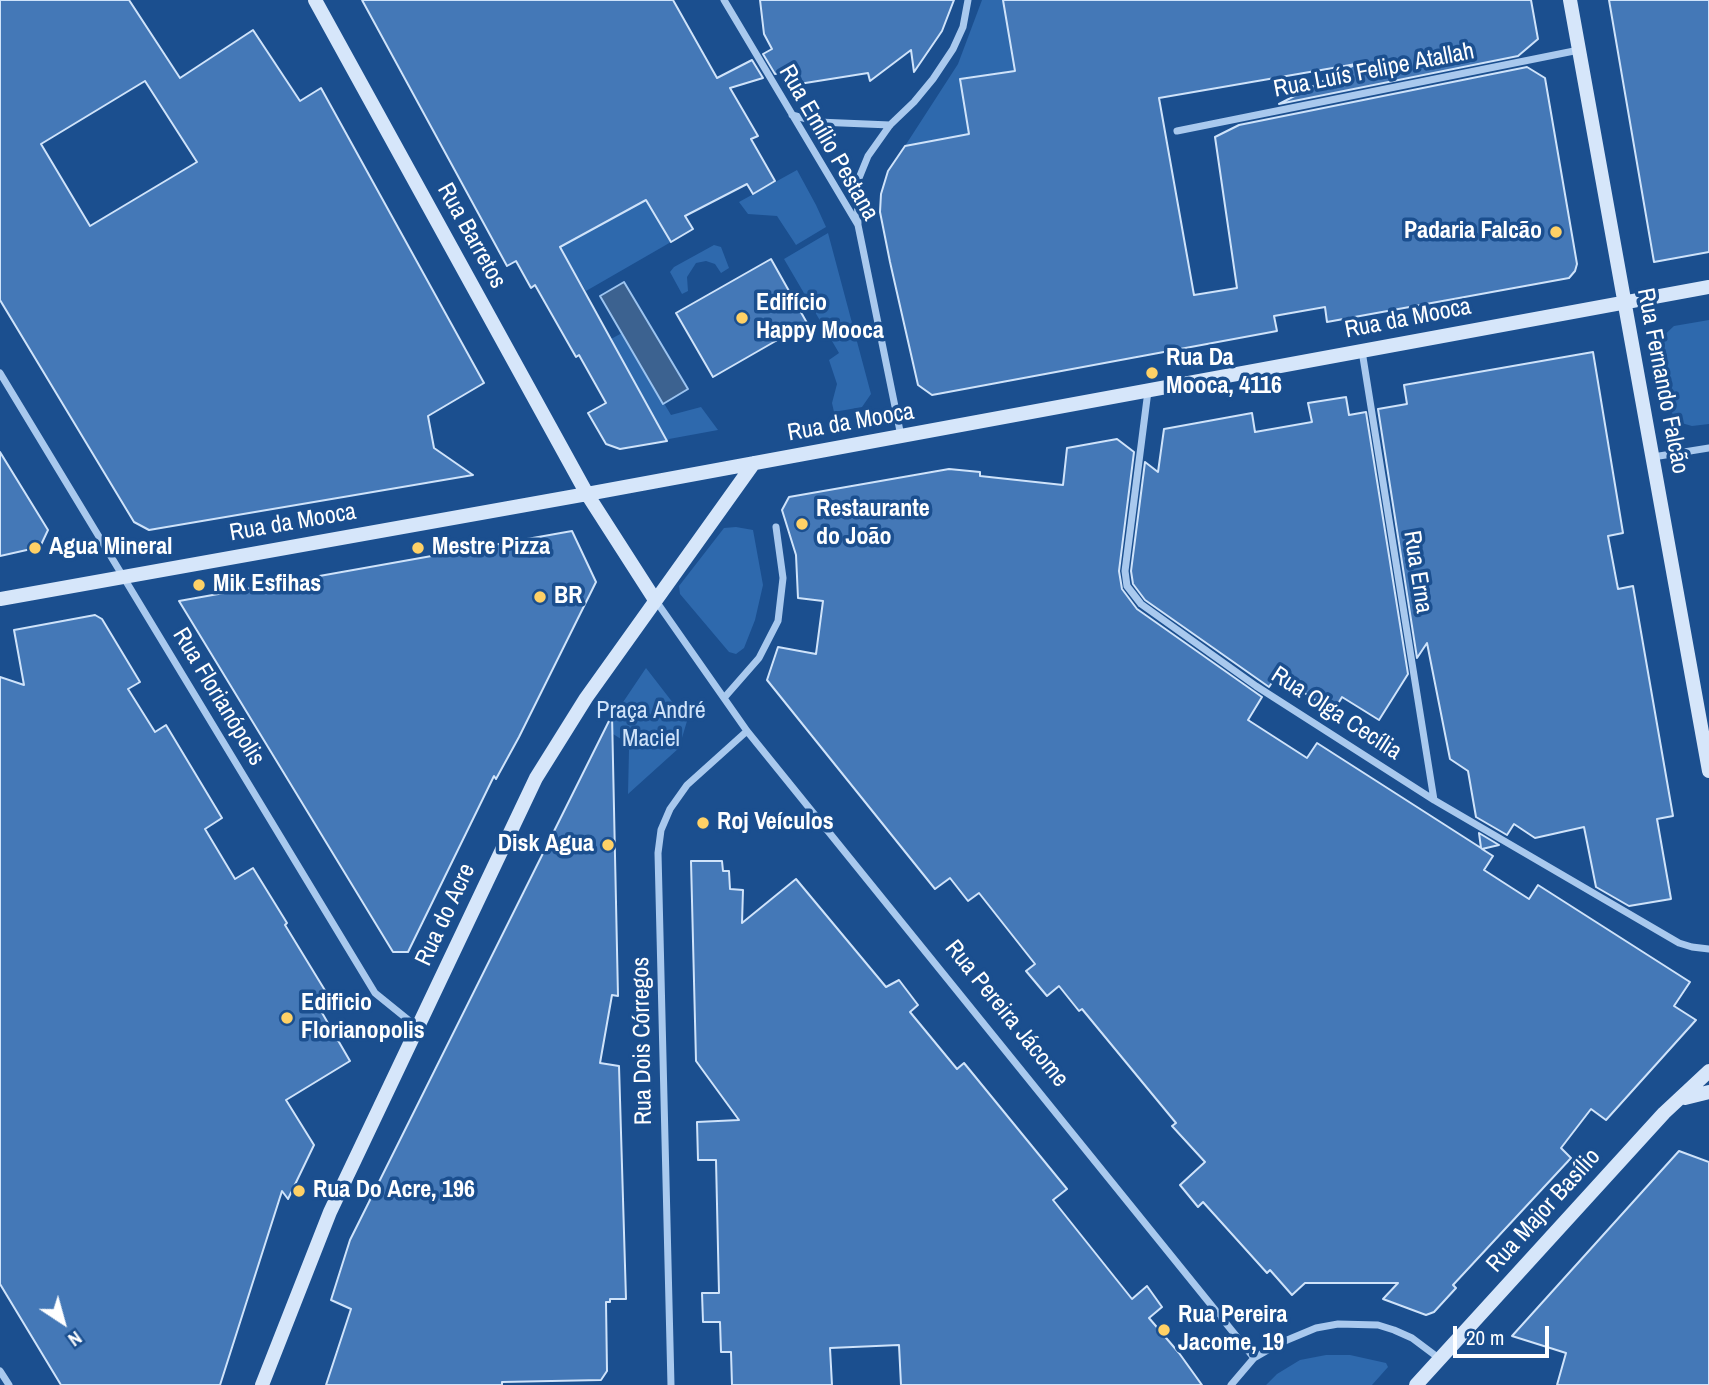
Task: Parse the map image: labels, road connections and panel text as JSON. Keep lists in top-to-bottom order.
{
  "streets": {
    "main road": [
      "Rua Barretos",
      "Rua da Mooca",
      "Rua Fernando Falcão",
      "Rua do Acre",
      "Rua Pereira Jácome",
      "Rua Major Basílio"
    ],
    "street": [
      "Rua Luís Felipe Atallah",
      "Rua Emílio Pestana",
      "Rua Erna",
      "Rua Florianópolis",
      "Rua Olga Cecília",
      "Rua Dois Córregos"
    ]
  },
  "crossings": [
    ["Rua Luís Felipe Atallah", "Rua Fernando Falcão"],
    ["Rua Emílio Pestana", "Rua da Mooca"],
    ["Rua Barretos", "Rua da Mooca"],
    ["Rua Barretos", "Rua Pereira Jácome"],
    ["Rua da Mooca", "Rua Fernando Falcão"],
    ["Rua da Mooca", "Rua Erna"],
    ["Rua da Mooca", "Rua Florianópolis"],
    ["Rua da Mooca", "Rua Olga Cecília"],
    ["Rua da Mooca", "Rua do Acre"],
    ["Rua da Mooca", "Rua Pereira Jácome"],
    ["Rua Erna", "Rua Olga Cecília"],
    ["Rua Florianópolis", "Rua do Acre"],
    ["Rua do Acre", "Rua Pereira Jácome"],
    ["Rua Pereira Jácome", "Rua Dois Córregos"]
  ],
  "parks": ["Praça André Maciel"],
  "places": [
    "Padaria Falcão",
    "Edifício Happy Mooca",
    "Rua Da Mooca, 4116",
    "Restaurante do João",
    "Agua Mineral",
    "Mestre Pizza",
    "Mik Esfihas",
    "BR",
    "Roj Veículos",
    "Disk Agua",
    "Edificio Florianopolis",
    "Rua Do Acre, 196",
    "Rua Pereira Jacome, 19"
  ],
  "scale_bar": "20 m",
  "north": "bottom right"
}
